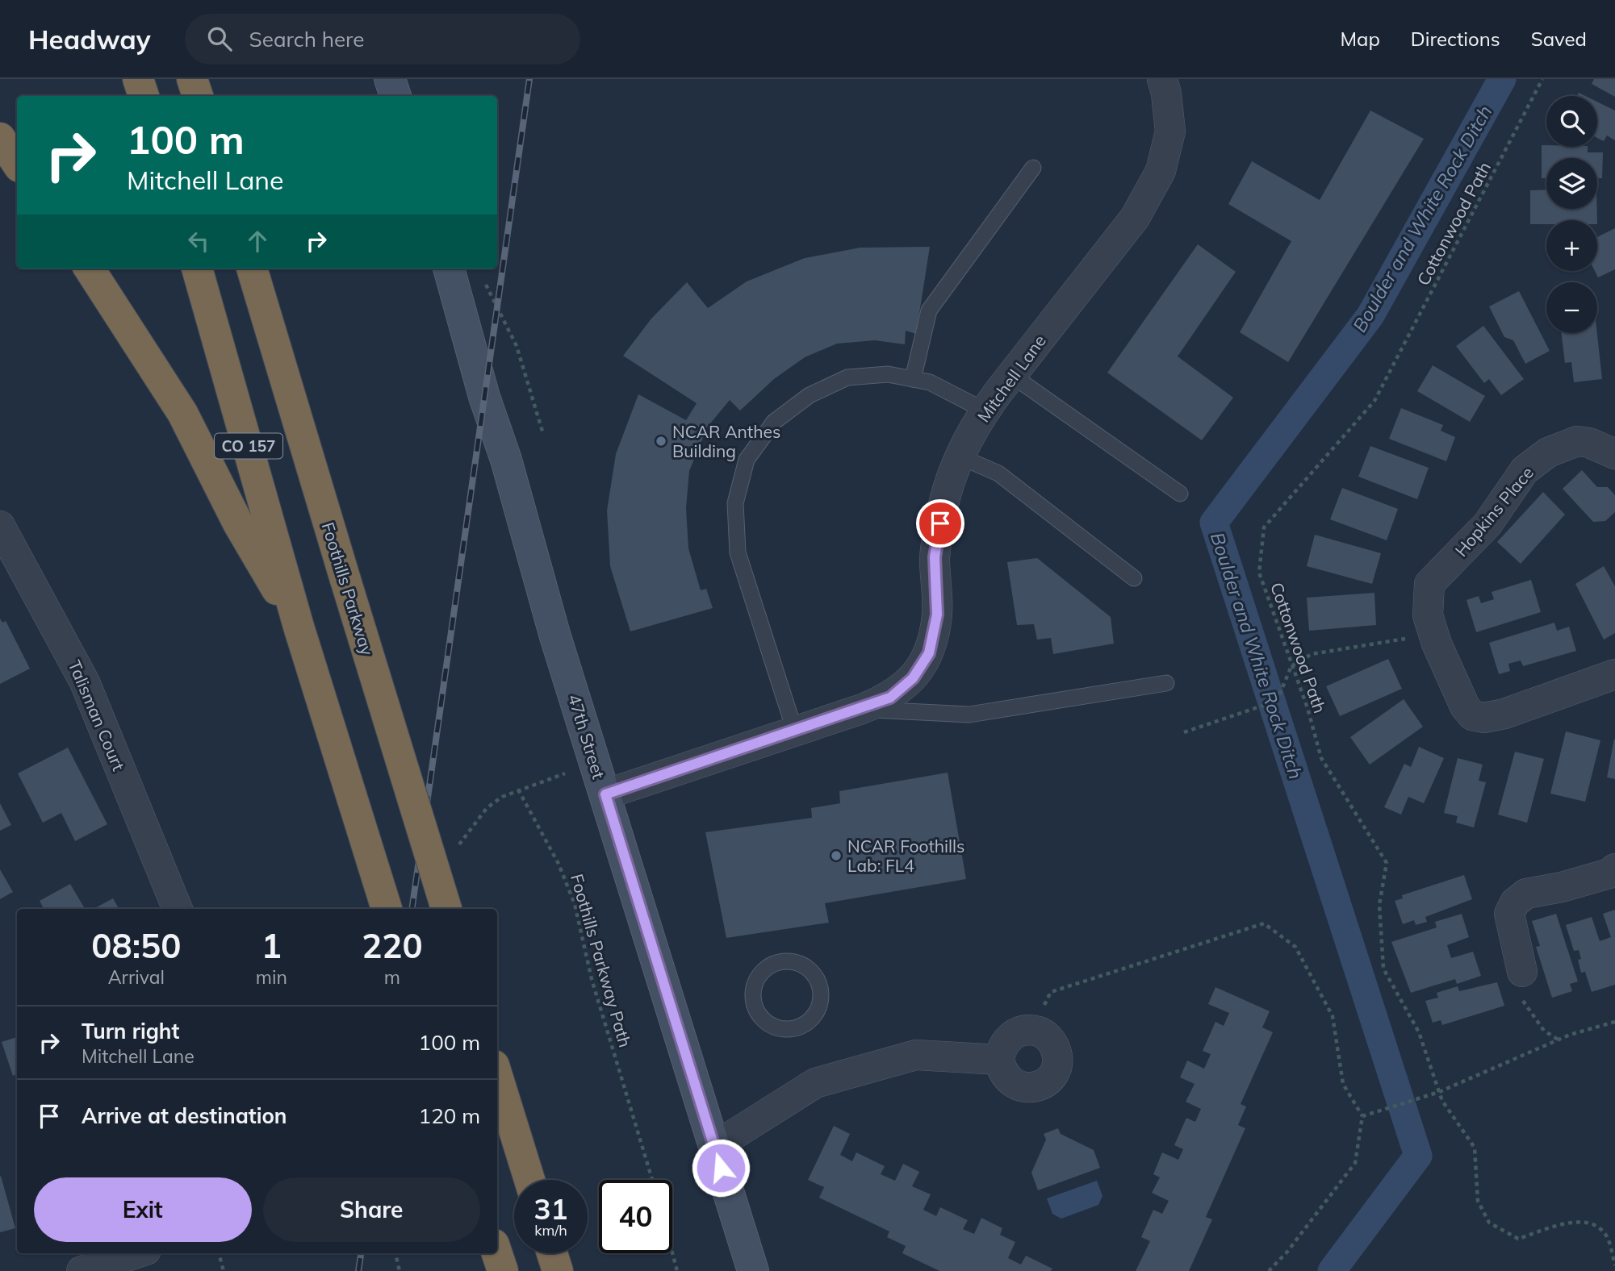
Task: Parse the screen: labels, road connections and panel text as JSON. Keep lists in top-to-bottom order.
{
  "streets": {
    "highway": ["CO 157", "Foothills Parkway"],
    "street": [
      "Mitchell Lane",
      "Hopkins Place",
      "Talisman Court",
      "47th Street"
    ],
    "path": ["Cottonwood Path", "Foothills Parkway Path"]
  },
  "crossings": [
    ["Mitchell Lane", "47th Street"]
  ],
  "water": ["Boulder and White Rock Ditch"],
  "places": ["NCAR Anthes Building", "NCAR Foothills Lab: FL4"],
  "page": {
    "header": "Headway",
    "search": "Search here",
    "nav": ["Map", "Directions", "Saved"],
    "map_buttons": ["+", "−"],
    "turn": ["100 m", "Mitchell Lane"],
    "eta": [
      "08:50",
      "Arrival",
      "1",
      "min",
      "220",
      "m"
    ],
    "list": [
      {
        "name": "Turn right",
        "note": "Mitchell Lane",
        "value": "100 m"
      },
      {
        "name": "Arrive at destination",
        "value": "120 m"
      }
    ],
    "buttons": ["Exit", "Share"],
    "speed": "31 km/h",
    "limit": "40"
  }
}
